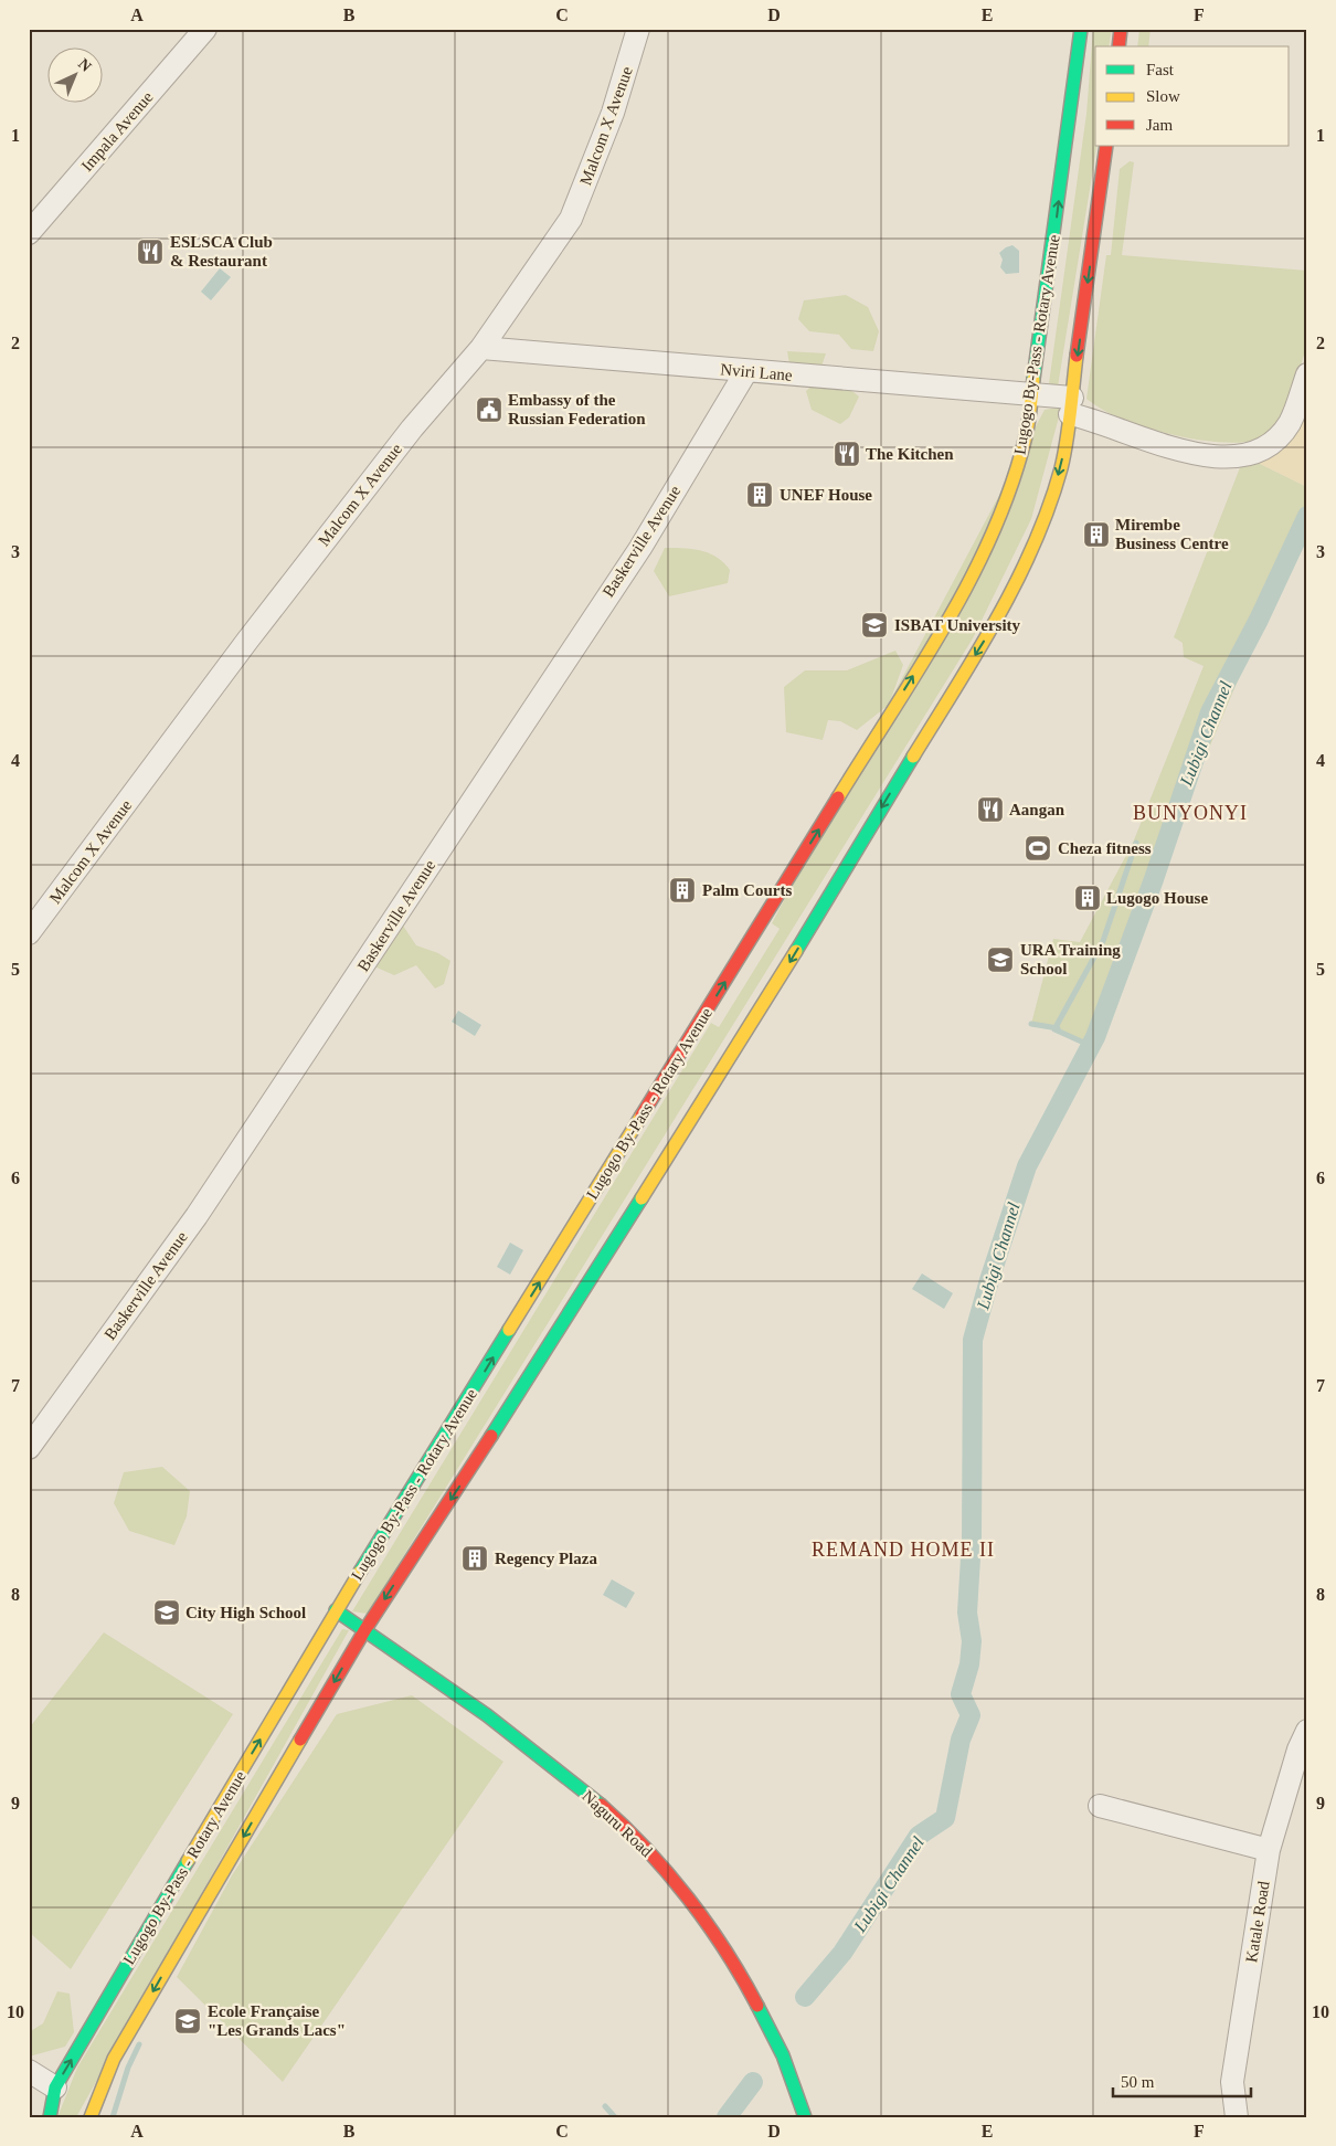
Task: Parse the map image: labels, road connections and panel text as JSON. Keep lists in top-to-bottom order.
{
  "streets": {
    "main road": ["Lugogo By-Pass - Rotary Avenue", "Naguru Road"],
    "street": [
      "Malcom X Avenue",
      "Impala Avenue",
      "Nviri Lane",
      "Baskerville Avenue",
      "Katale Road"
    ]
  },
  "crossings": [
    ["Malcom X Avenue", "Nviri Lane"],
    ["Lugogo By-Pass - Rotary Avenue", "Nviri Lane"],
    ["Lugogo By-Pass - Rotary Avenue", "Naguru Road"],
    ["Nviri Lane", "Baskerville Avenue"]
  ],
  "districts": ["BUNYONYI", "REMAND HOME II"],
  "water": ["Lubigi Channel"],
  "places": {
    "restaurant": ["ESLSCA Club & Restaurant", "The Kitchen", "Aangan"],
    "public building": ["Embassy of the Russian Federation"],
    "building": [
      "UNEF House",
      "Mirembe Business Centre",
      "Palm Courts",
      "Lugogo House",
      "Regency Plaza"
    ],
    "school or university": [
      "ISBAT University",
      "URA Training School",
      "City High School",
      "Ecole Française \"Les Grands Lacs\""
    ],
    "sports": ["Cheza fitness"]
  },
  "legend": ["Fast", "Slow", "Jam"],
  "scale_bar": "50 m",
  "north": "top right",
  "grid": {
    "columns": [
      "A",
      "B",
      "C",
      "D",
      "E",
      "F"
    ],
    "rows": [
      "1",
      "2",
      "3",
      "4",
      "5",
      "6",
      "7",
      "8",
      "9",
      "10"
    ]
  }
}
